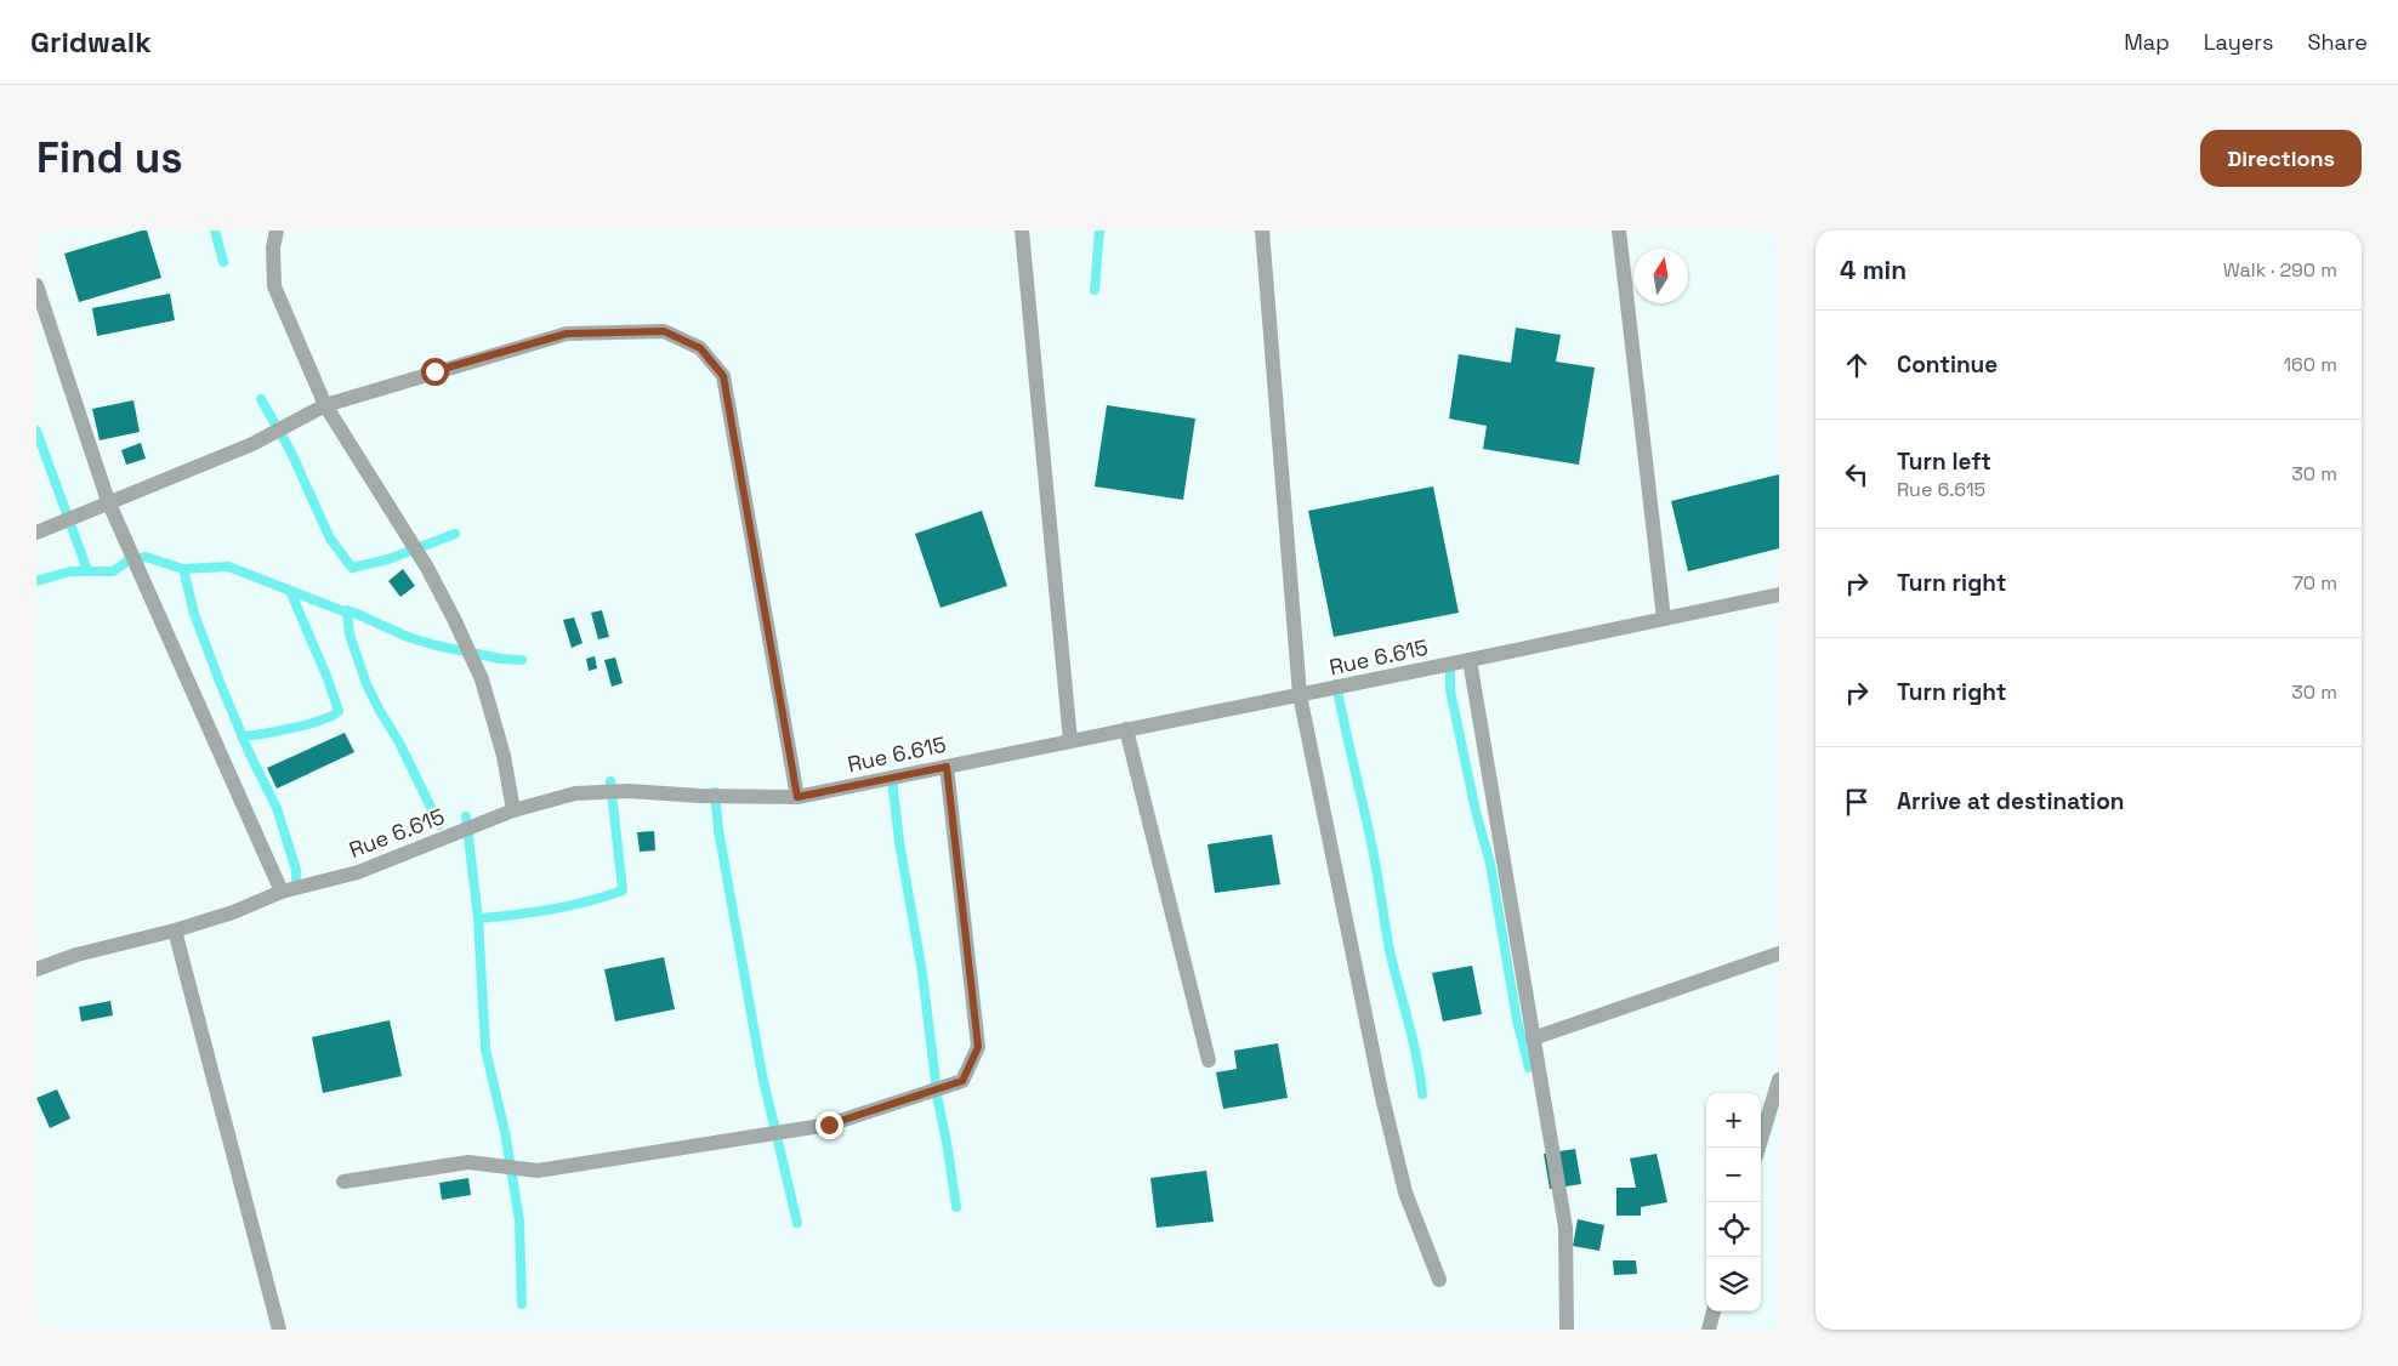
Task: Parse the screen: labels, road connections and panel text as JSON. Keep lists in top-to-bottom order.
{
  "streets": {
    "street": ["Rue 6.615"]
  },
  "north": "top",
  "page": {
    "header": "Gridwalk",
    "nav": ["Map", "Layers", "Share"],
    "buttons": "Directions",
    "title": "Find us",
    "heading": ["4 min", "Walk · 290 m"],
    "list": [
      ["Continue", "160 m"],
      ["Turn left", "Rue 6.615", "30 m"],
      ["Turn right", "70 m"],
      ["Turn right", "30 m"],
      "Arrive at destination"
    ],
    "map_buttons": ["+", "−"]
  }
}
